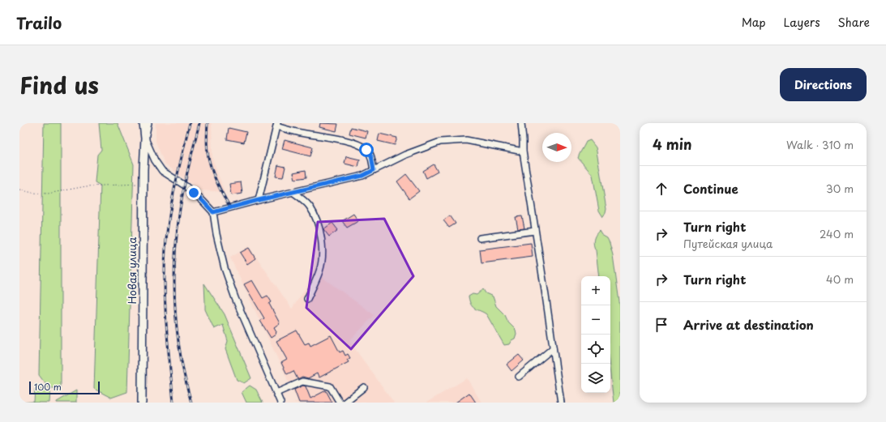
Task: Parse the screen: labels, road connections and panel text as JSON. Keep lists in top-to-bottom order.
{
  "streets": {
    "main road": ["Новая улица"]
  },
  "scale_bar": "100 m",
  "north": "right",
  "page": {
    "header": "Trailo",
    "nav": ["Map", "Layers", "Share"],
    "title": "Find us",
    "buttons": "Directions",
    "heading": ["4 min", "Walk · 310 m"],
    "list": [
      ["Continue", "30 m"],
      ["Turn right", "Путейская улица", "240 m"],
      ["Turn right", "40 m"],
      "Arrive at destination"
    ],
    "map_buttons": ["+", "−"],
    "scale": "100 m"
  }
}
